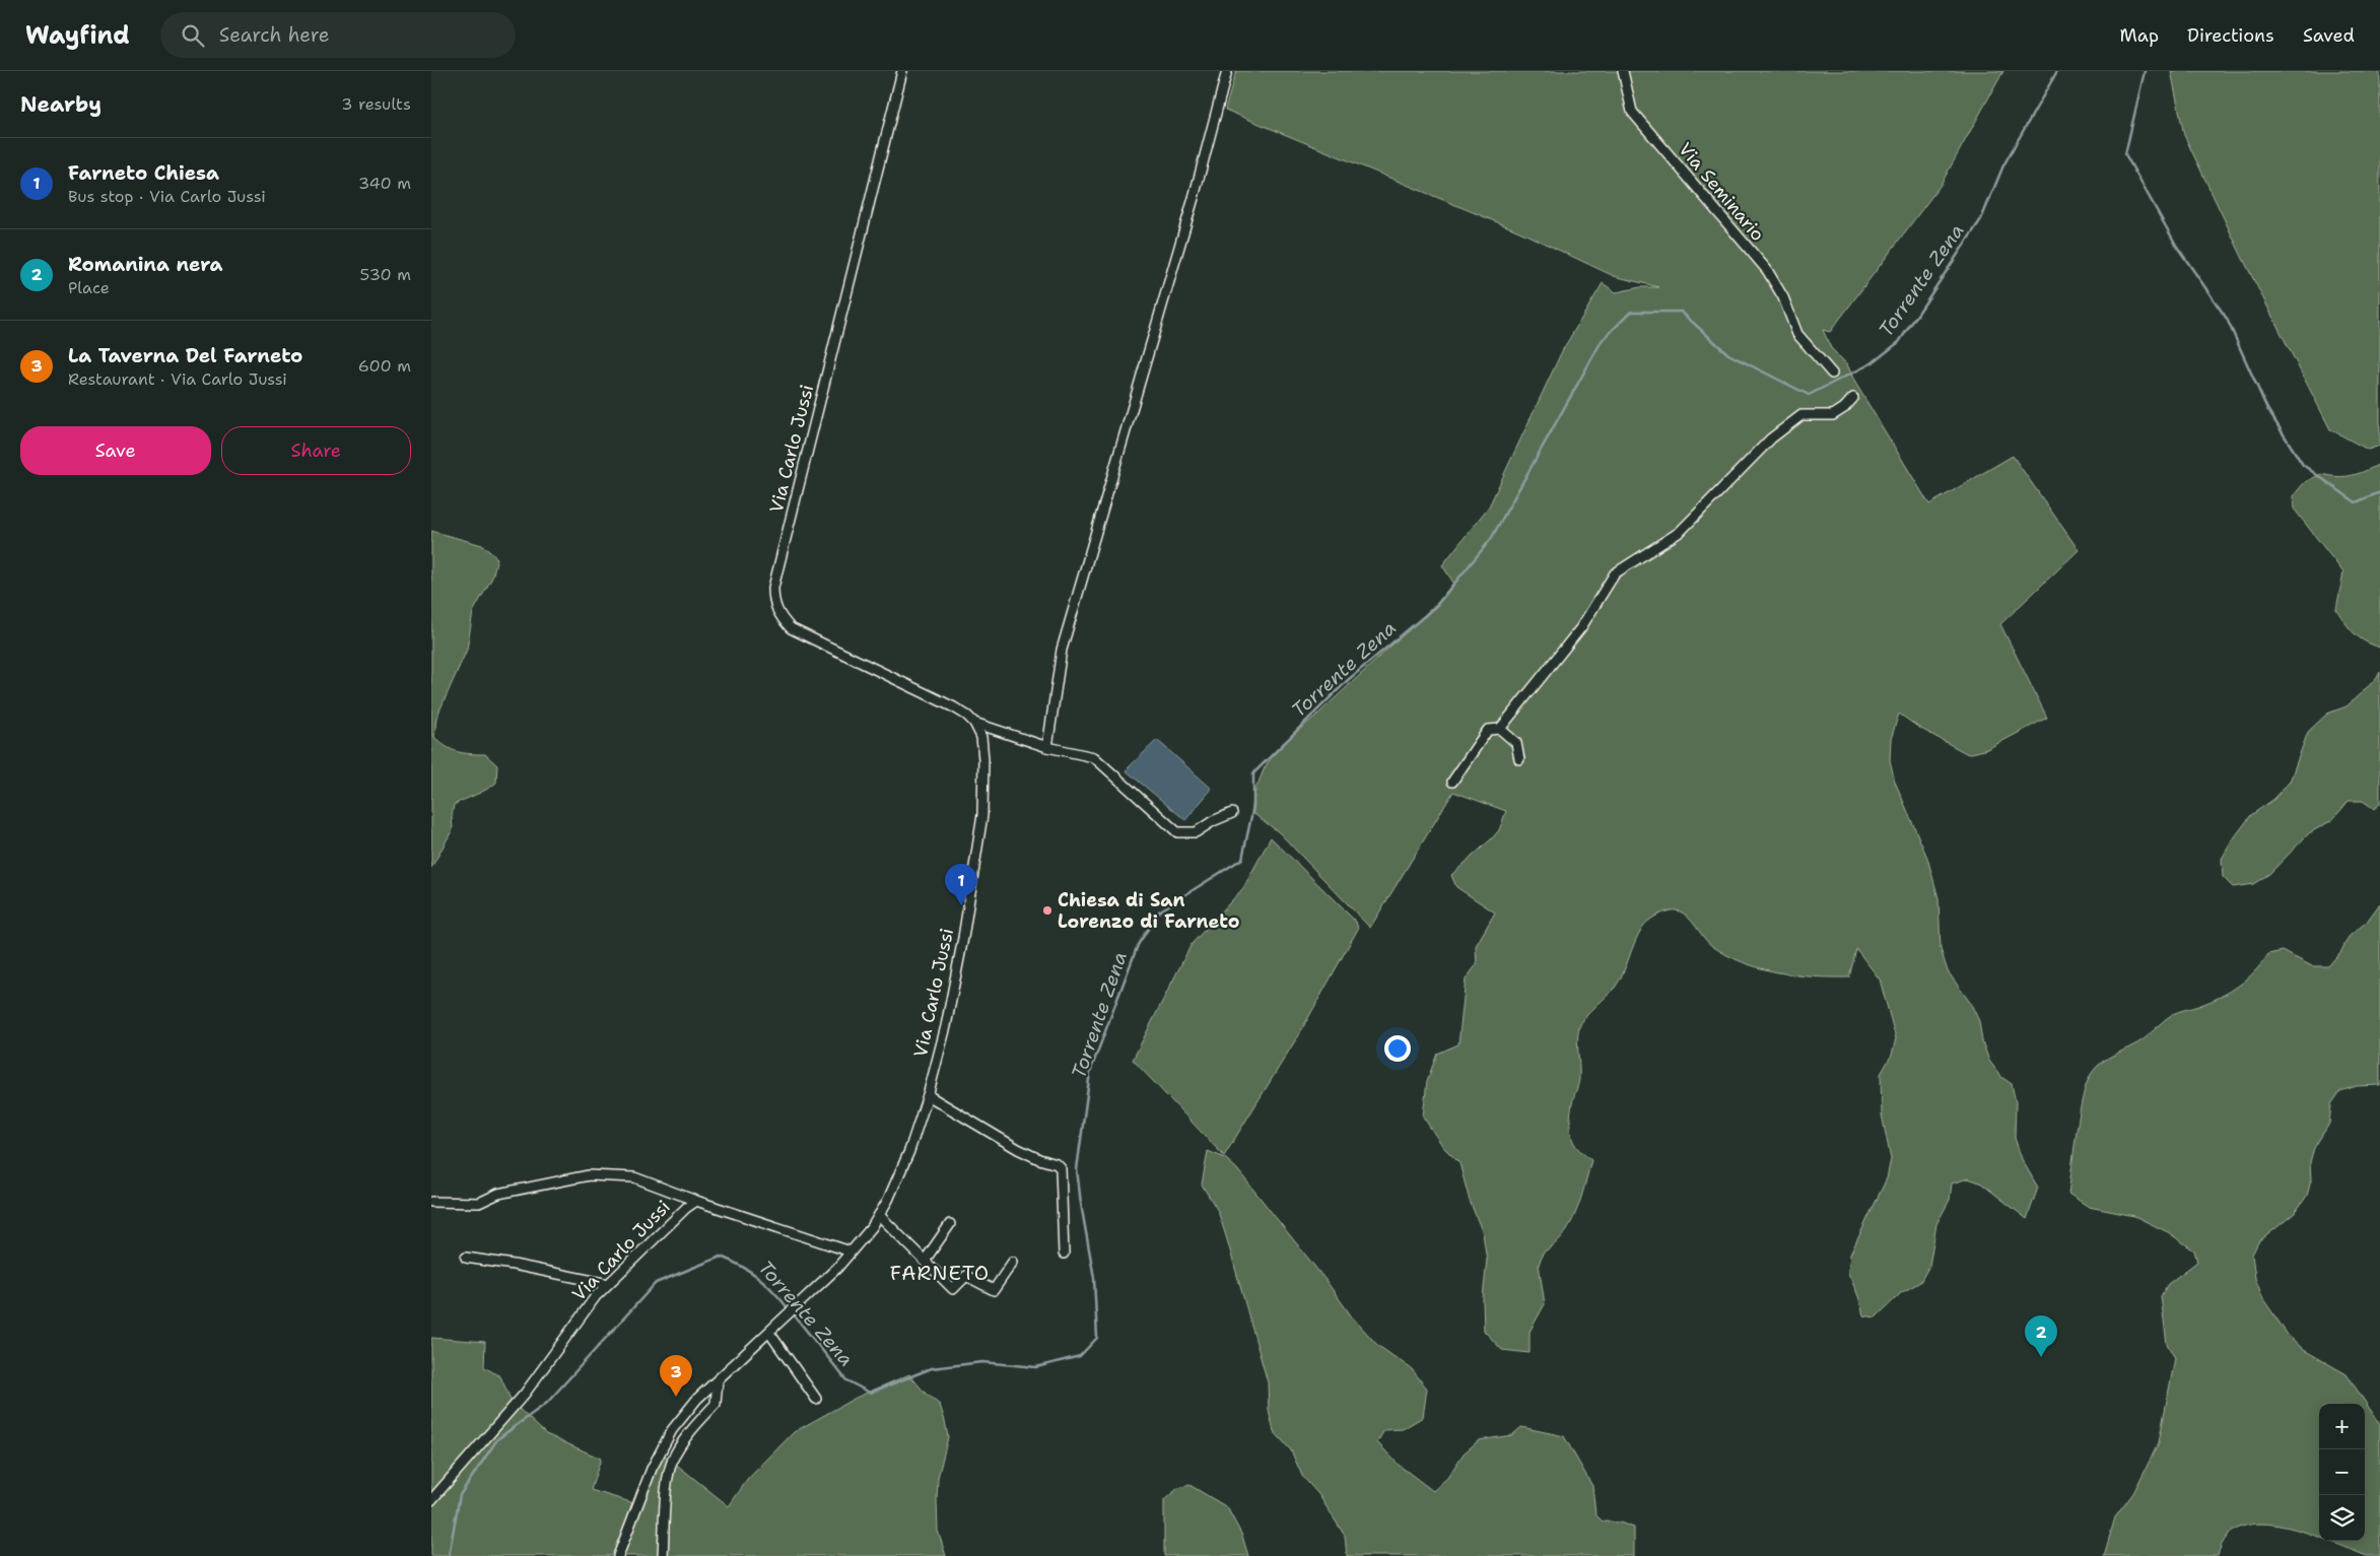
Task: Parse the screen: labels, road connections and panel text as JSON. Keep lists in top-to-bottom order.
{
  "streets": {
    "street": ["Via Seminario", "Via Carlo Jussi"]
  },
  "districts": ["FARNETO"],
  "water": ["Torrente Zena"],
  "places": ["Chiesa di San Lorenzo di Farneto"],
  "page": {
    "header": "Wayfind",
    "search": "Search here",
    "nav": ["Map", "Directions", "Saved"],
    "heading": ["Nearby", "3 results"],
    "list": [
      {
        "mark": "1",
        "name": "Farneto Chiesa",
        "note": "Bus stop · Via Carlo Jussi",
        "value": "340 m"
      },
      {
        "mark": "2",
        "name": "Romanina nera",
        "note": "Place",
        "value": "530 m"
      },
      {
        "mark": "3",
        "name": "La Taverna Del Farneto",
        "note": "Restaurant · Via Carlo Jussi",
        "value": "600 m"
      }
    ],
    "buttons": ["Save", "Share"],
    "pins": ["1", "2", "3"],
    "map_buttons": ["+", "−"]
  }
}
